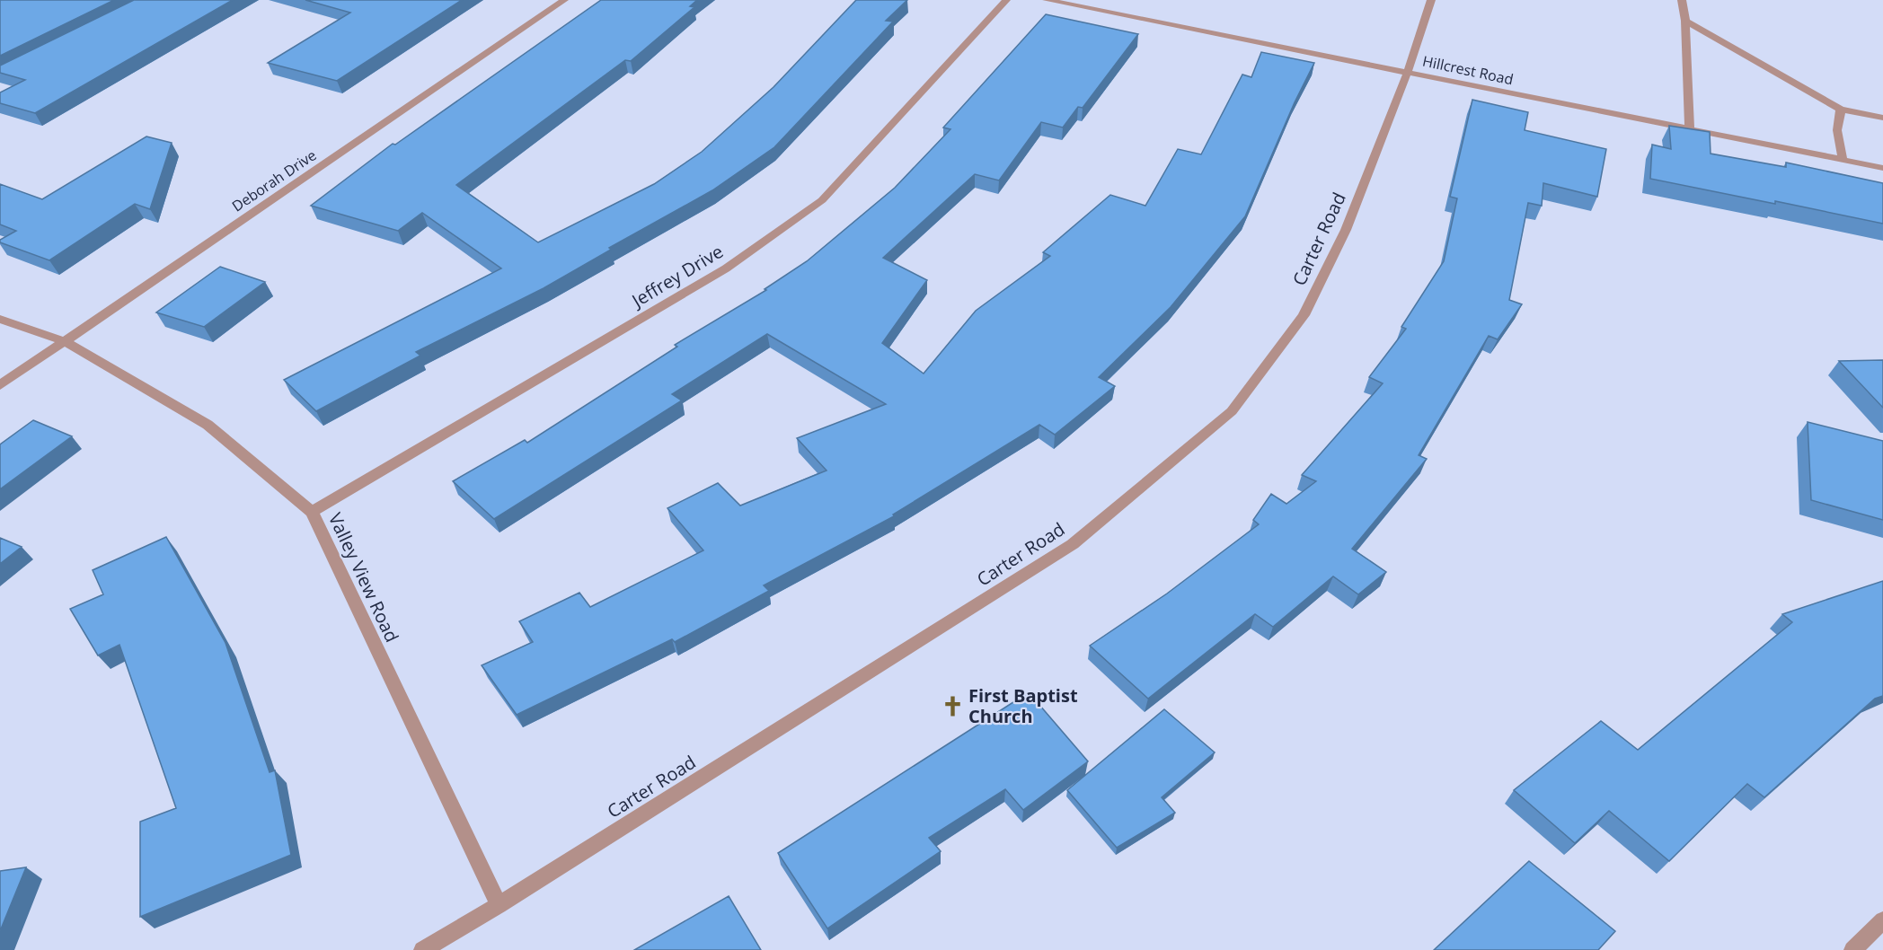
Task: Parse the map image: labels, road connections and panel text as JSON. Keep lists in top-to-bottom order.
{
  "streets": {
    "street": [
      "Hillcrest Road",
      "Deborah Drive",
      "Carter Road",
      "Jeffrey Drive",
      "Valley View Road"
    ]
  },
  "crossings": [
    ["Hillcrest Road", "Carter Road"],
    ["Deborah Drive", "Valley View Road"],
    ["Carter Road", "Valley View Road"],
    ["Jeffrey Drive", "Valley View Road"]
  ],
  "places": {
    "church": ["First Baptist Church"]
  }
}
